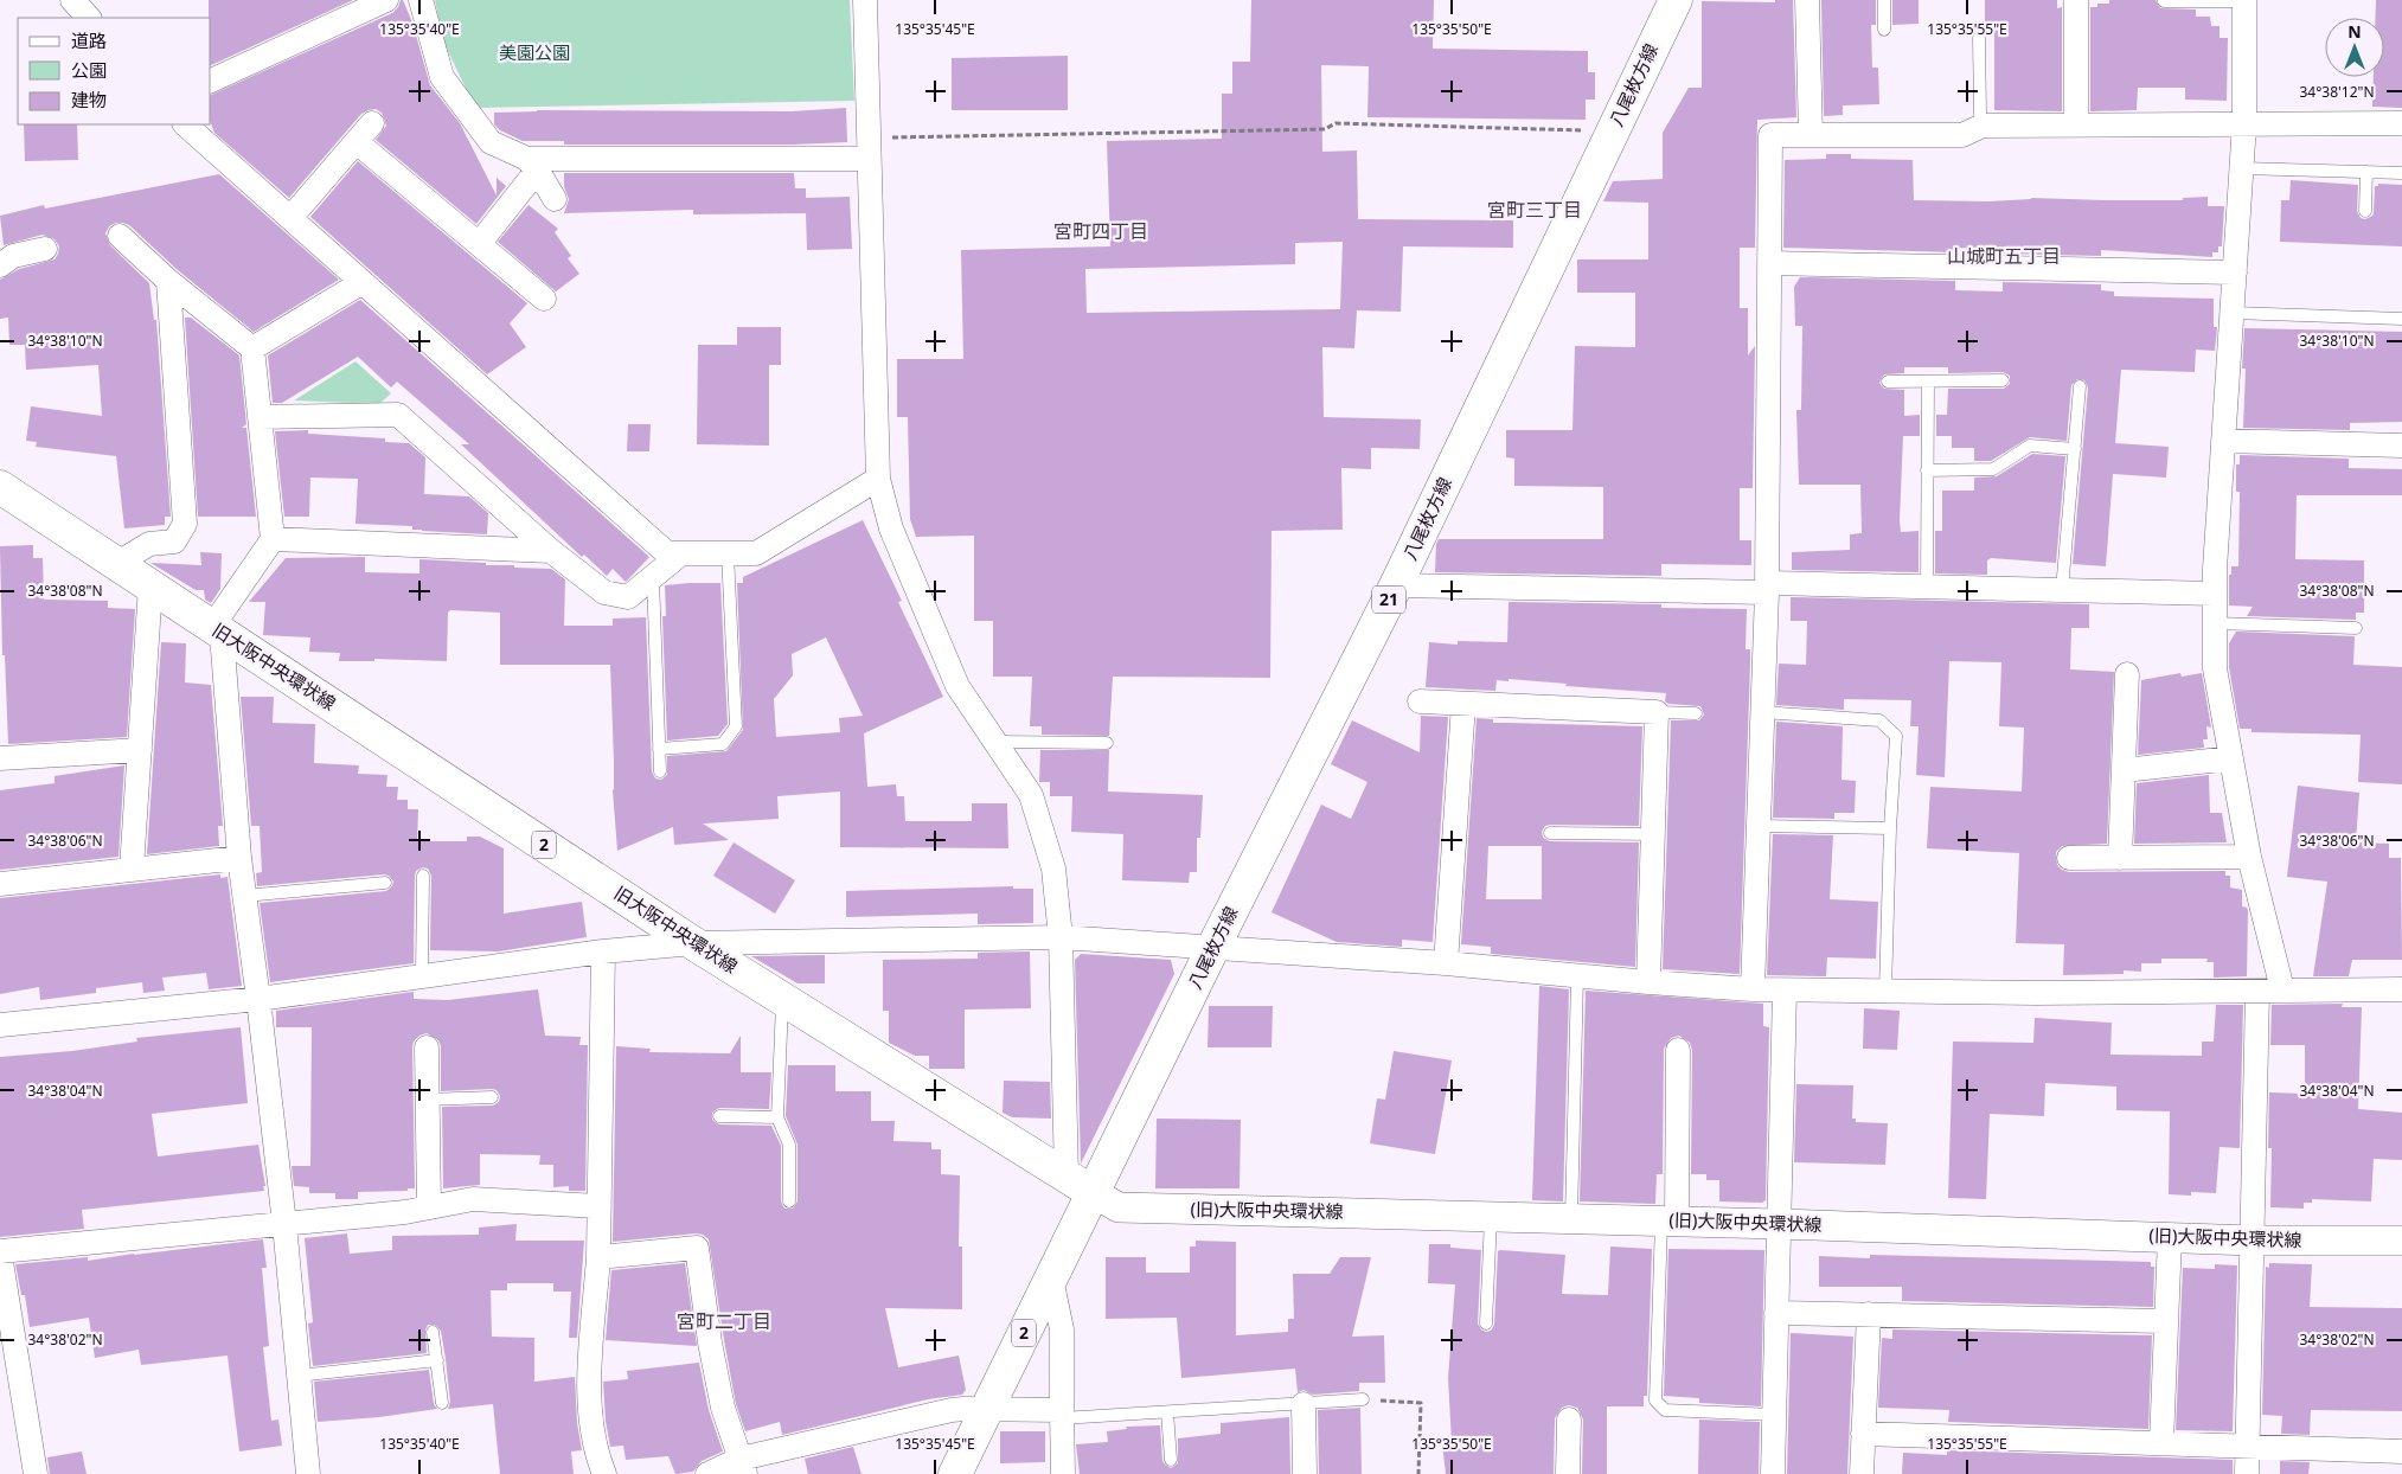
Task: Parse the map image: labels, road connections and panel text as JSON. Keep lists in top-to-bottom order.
{
  "streets": {
    "main road": [
      "八尾枚方線",
      "21",
      "旧大阪中央環状線",
      "2"
    ],
    "street": ["(旧)大阪中央環状線"]
  },
  "crossings": [
    ["八尾枚方線", "旧大阪中央環状線"],
    ["八尾枚方線", "2"],
    ["八尾枚方線", "(旧)大阪中央環状線"],
    ["旧大阪中央環状線", "2"],
    ["旧大阪中央環状線", "(旧)大阪中央環状線"],
    ["2", "(旧)大阪中央環状線"]
  ],
  "districts": [
    "宮町三丁目",
    "宮町四丁目",
    "山城町五丁目",
    "宮町二丁目"
  ],
  "parks": ["美園公園"],
  "legend": ["道路", "公園", "建物"],
  "north": "top",
  "coordinates": [
    "135°35'40\"E",
    "135°35'45\"E",
    "135°35'50\"E",
    "135°35'55\"E",
    "34°38'12\"N",
    "34°38'10\"N",
    "34°38'08\"N",
    "34°38'06\"N",
    "34°38'04\"N",
    "34°38'02\"N"
  ]
}
